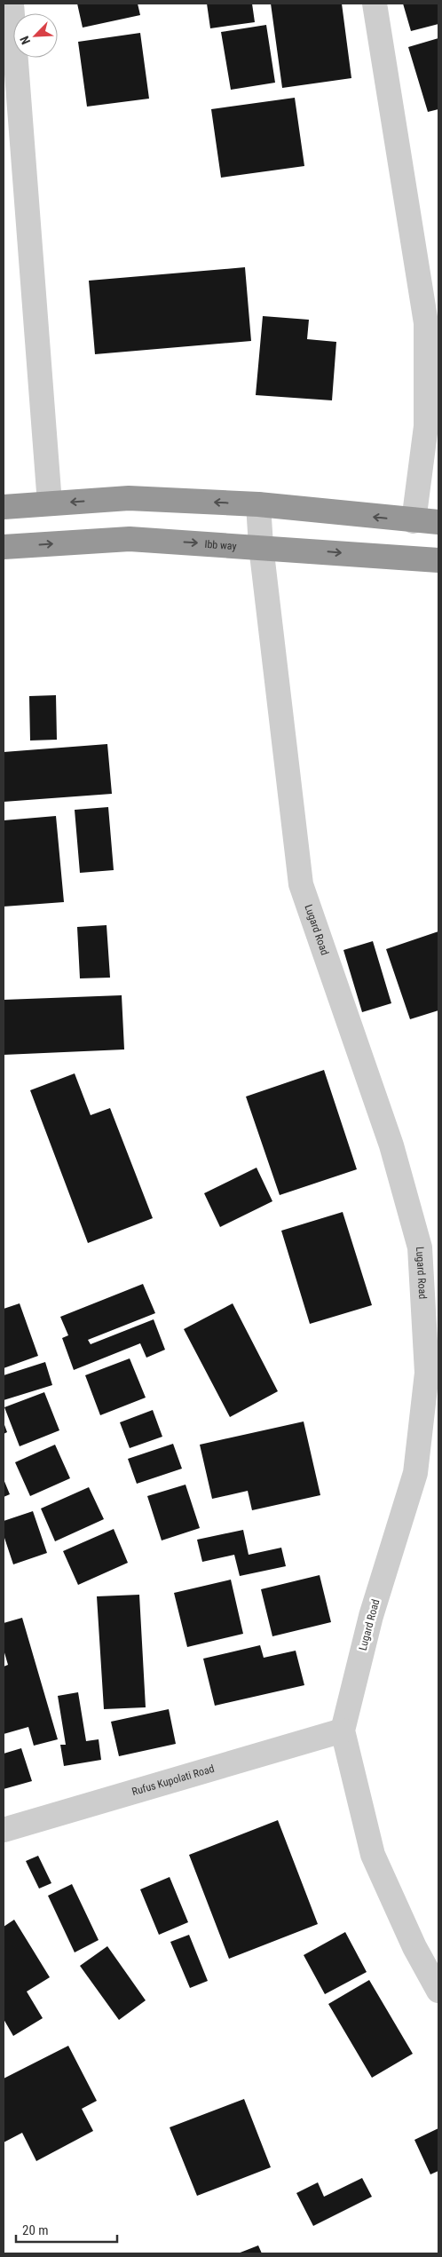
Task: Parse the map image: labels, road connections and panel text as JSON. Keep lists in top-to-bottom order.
{
  "streets": {
    "highway": ["Ibb way"],
    "street": ["Lugard Road", "Rufus Kupolati Road"]
  },
  "crossings": [
    ["Ibb way", "Lugard Road"],
    ["Lugard Road", "Rufus Kupolati Road"]
  ],
  "scale_bar": "20 m",
  "north": "bottom left"
}
